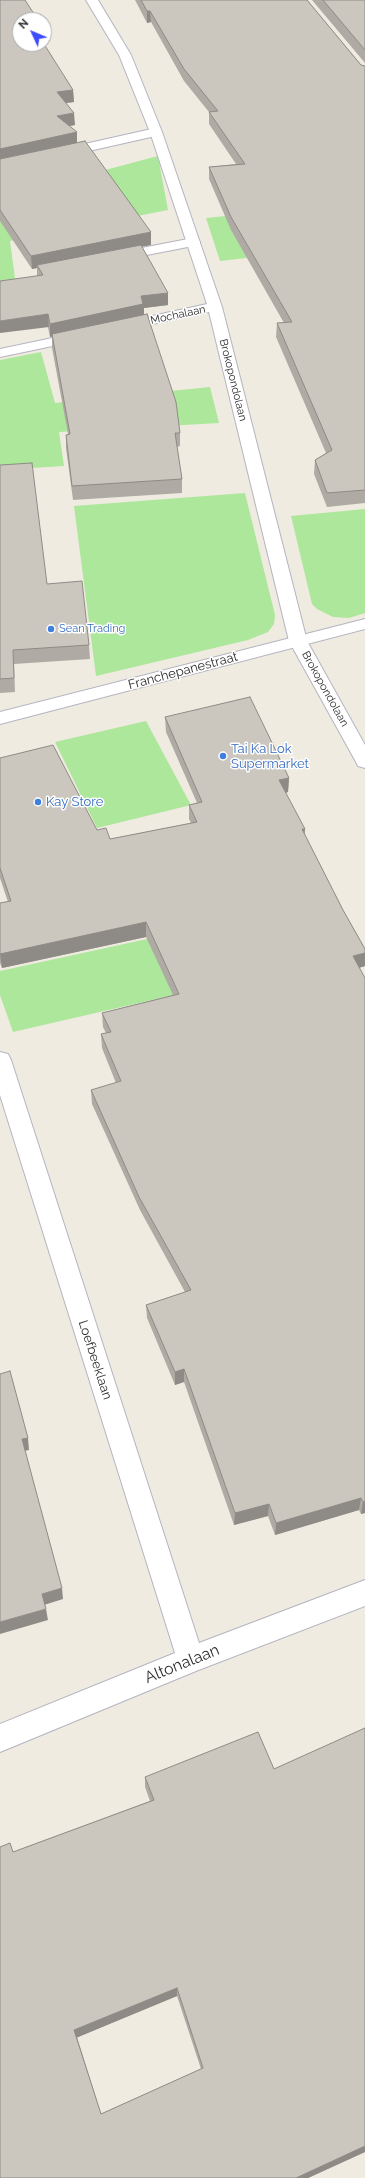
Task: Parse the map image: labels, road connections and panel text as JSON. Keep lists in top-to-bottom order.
{
  "streets": {
    "street": [
      "Mochalaan",
      "Brokopondolaan",
      "Franchepanestraat",
      "Loefbeeklaan",
      "Altonalaan"
    ]
  },
  "crossings": [
    ["Mochalaan", "Brokopondolaan"],
    ["Brokopondolaan", "Franchepanestraat"],
    ["Loefbeeklaan", "Altonalaan"]
  ],
  "places": ["Sean Trading", "Tai Ka Lok Supermarket", "Kay Store"],
  "north": "top left"
}
